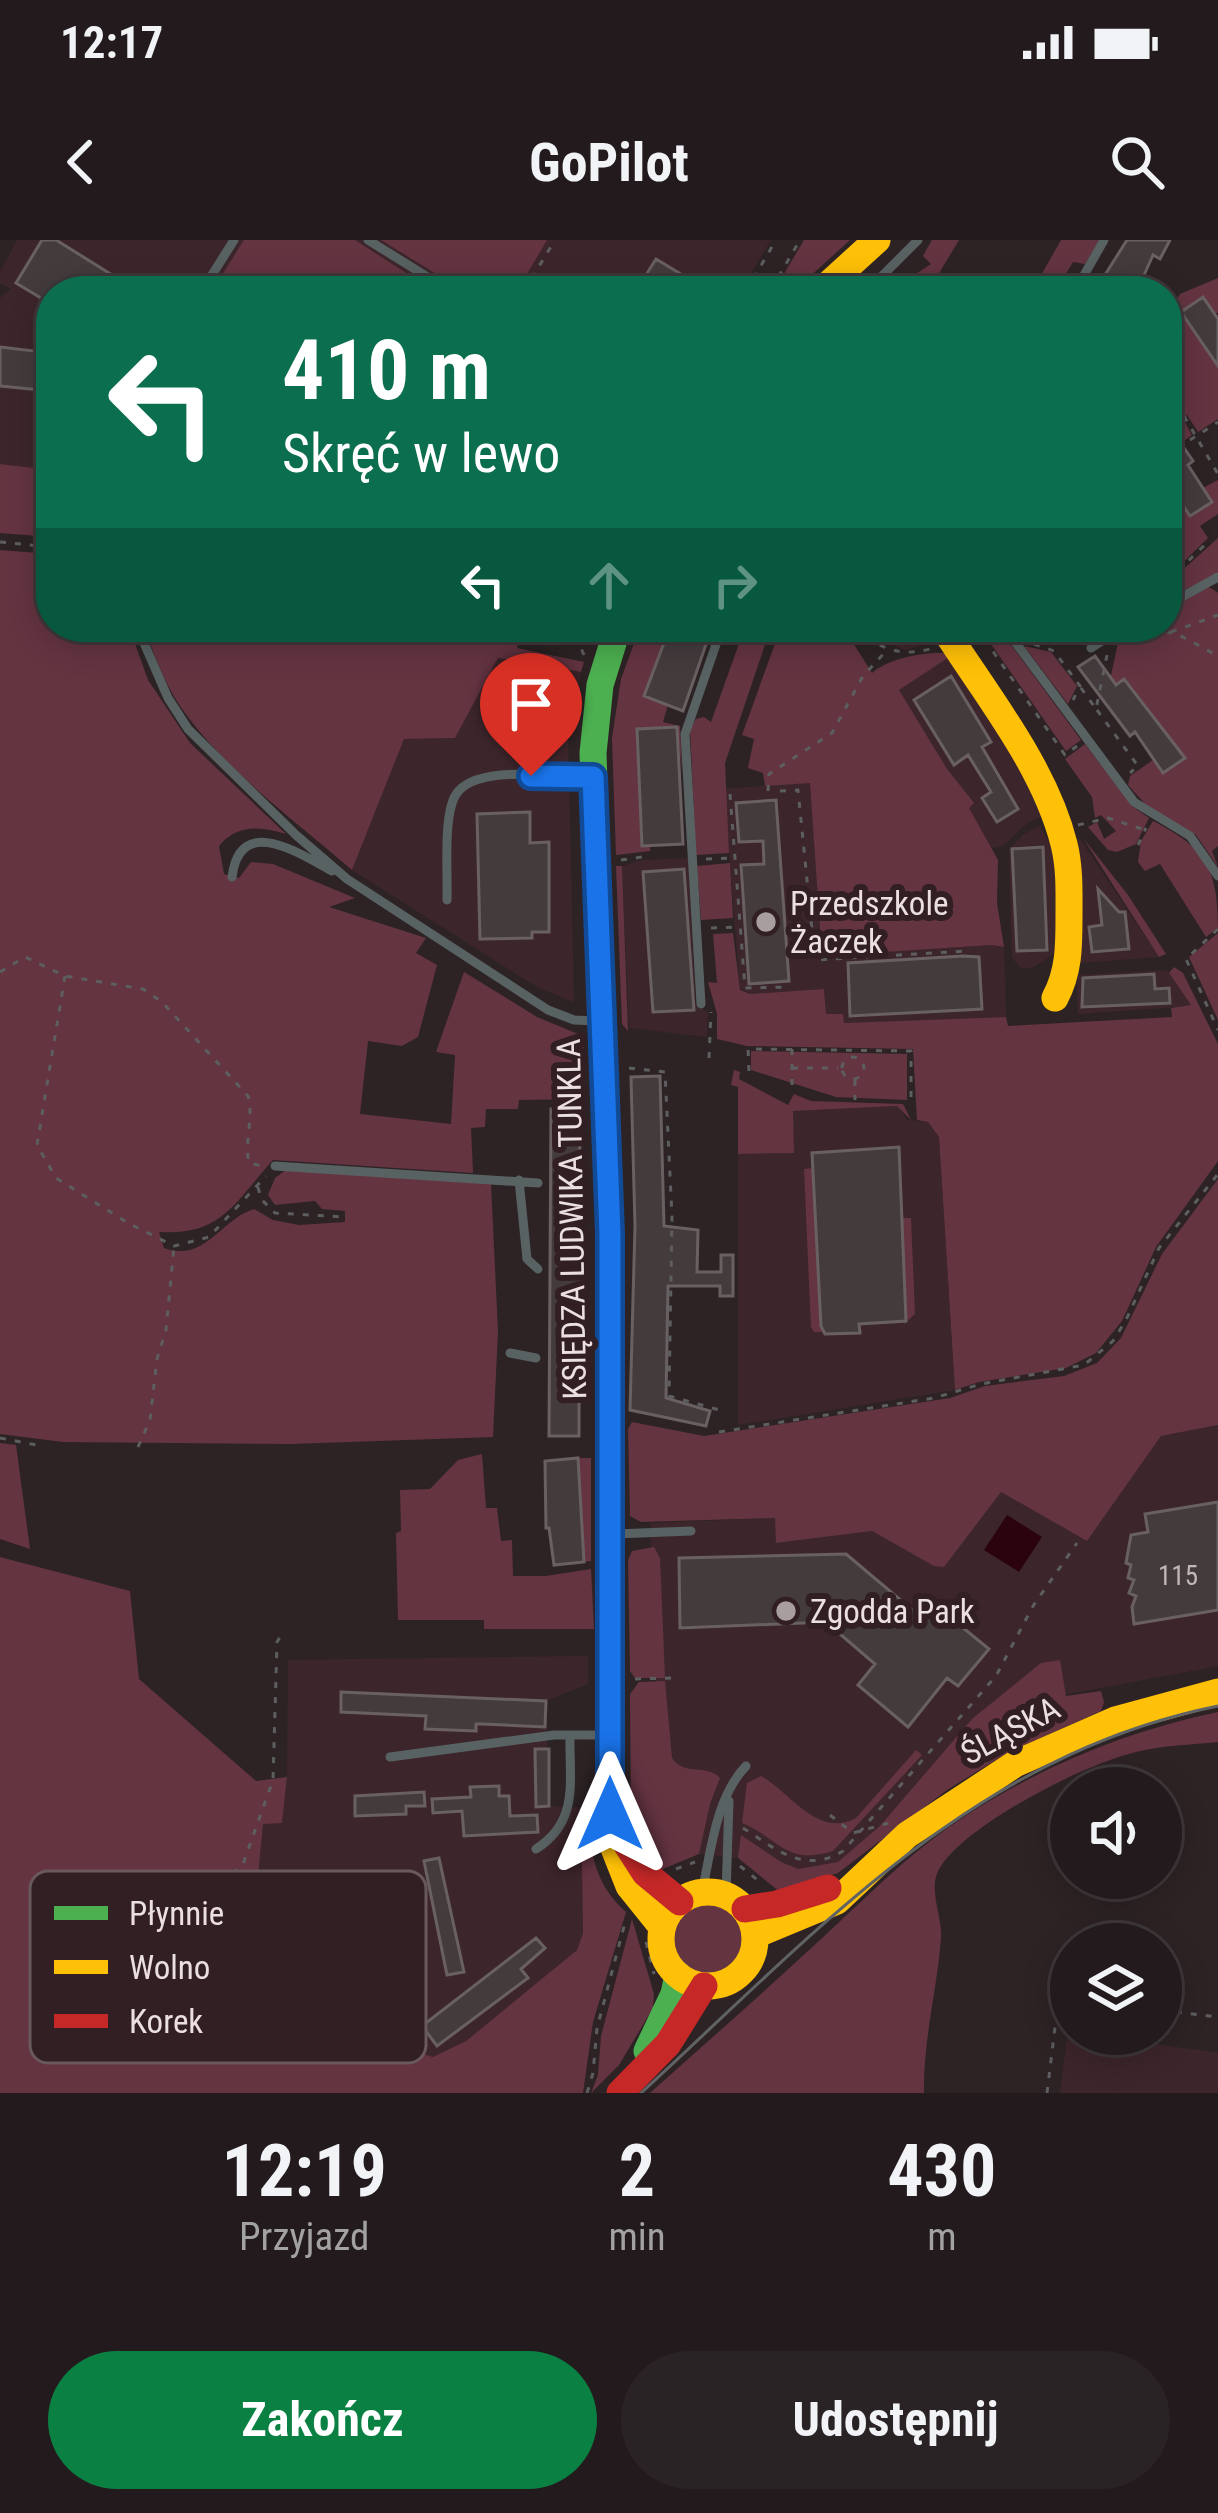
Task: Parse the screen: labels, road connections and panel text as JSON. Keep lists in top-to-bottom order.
{
  "streets": {
    "street": ["KSIĘDZA LUDWIKA TUNKLA", "ŚLĄSKA"]
  },
  "crossings": [
    ["KSIĘDZA LUDWIKA TUNKLA", "ŚLĄSKA"]
  ],
  "places": ["Przedszkole Żaczek", "Zgodda Park"],
  "house_numbers": ["115"],
  "legend": ["Płynnie", "Wolno", "Korek"],
  "page": {
    "status": "12:17",
    "header": "GoPilot",
    "turn": ["410 m", "Skręć w lewo"],
    "eta": [
      "12:19",
      "Przyjazd",
      "2",
      "min",
      "430",
      "m"
    ],
    "buttons": ["Zakończ", "Udostępnij"]
  }
}
